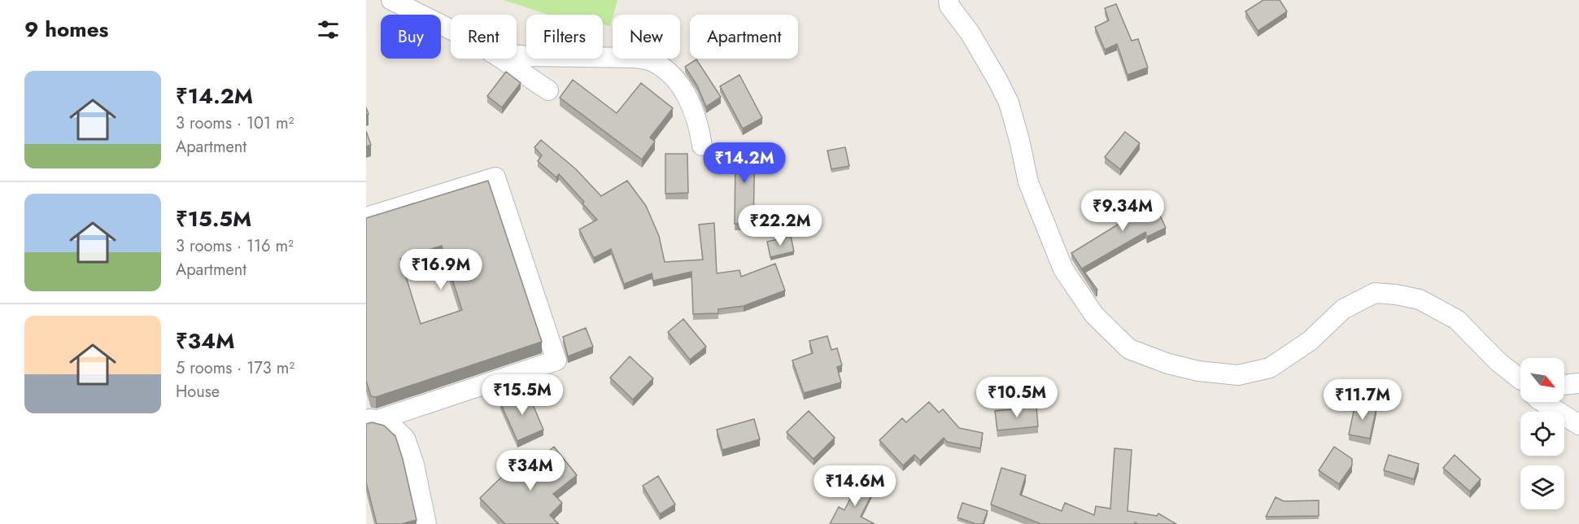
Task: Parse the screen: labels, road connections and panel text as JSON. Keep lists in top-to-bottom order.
{
  "north": "bottom right",
  "page": {
    "heading": "9 homes",
    "chip": [
      "Buy",
      "Rent",
      "Filters",
      "New",
      "Apartment"
    ],
    "list": [
      {
        "name": "₹14.2M",
        "note": "3 rooms · 101 m² · Apartment"
      },
      {
        "name": "₹15.5M",
        "note": "3 rooms · 116 m² · Apartment"
      },
      {
        "name": "₹34M",
        "note": "5 rooms · 173 m² · House"
      }
    ],
    "price": [
      "₹14.2M",
      "₹9.34M",
      "₹22.2M",
      "₹16.9M",
      "₹15.5M",
      "₹10.5M",
      "₹11.7M",
      "₹34M",
      "₹14.6M"
    ]
  }
}
